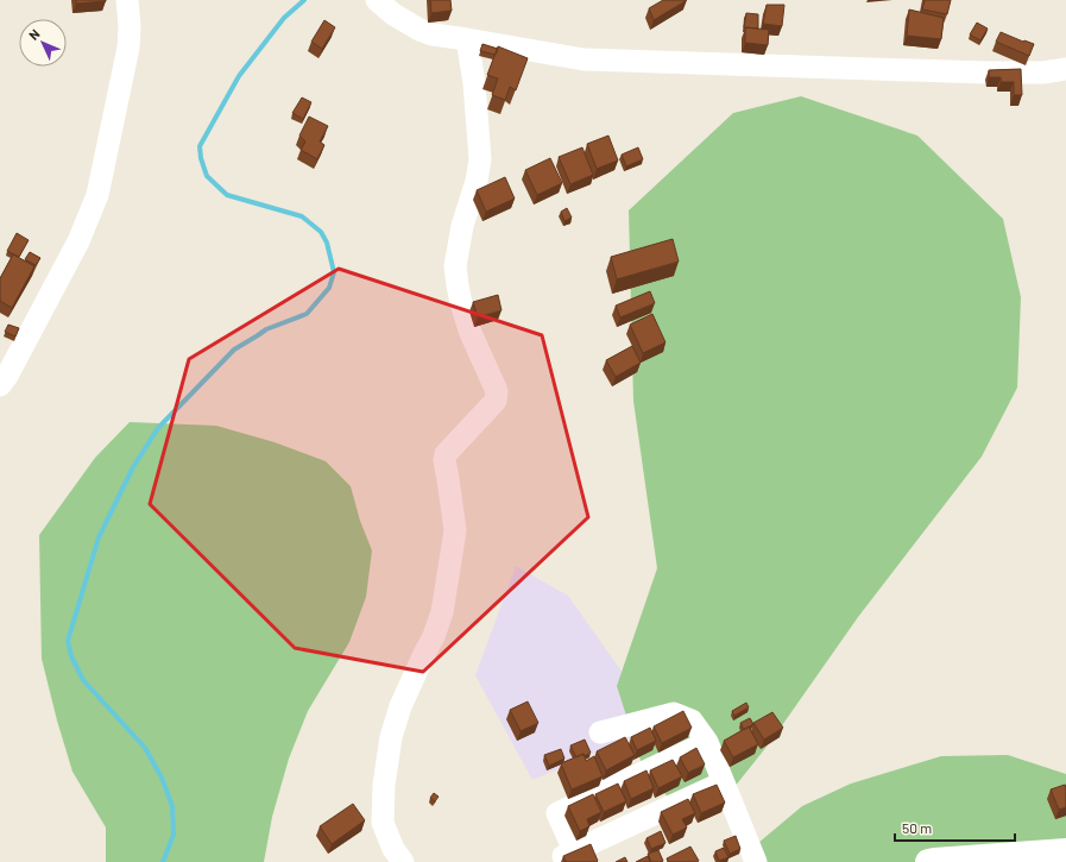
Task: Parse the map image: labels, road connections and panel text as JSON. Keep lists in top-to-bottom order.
{
  "scale_bar": "50 m",
  "north": "top left"
}
